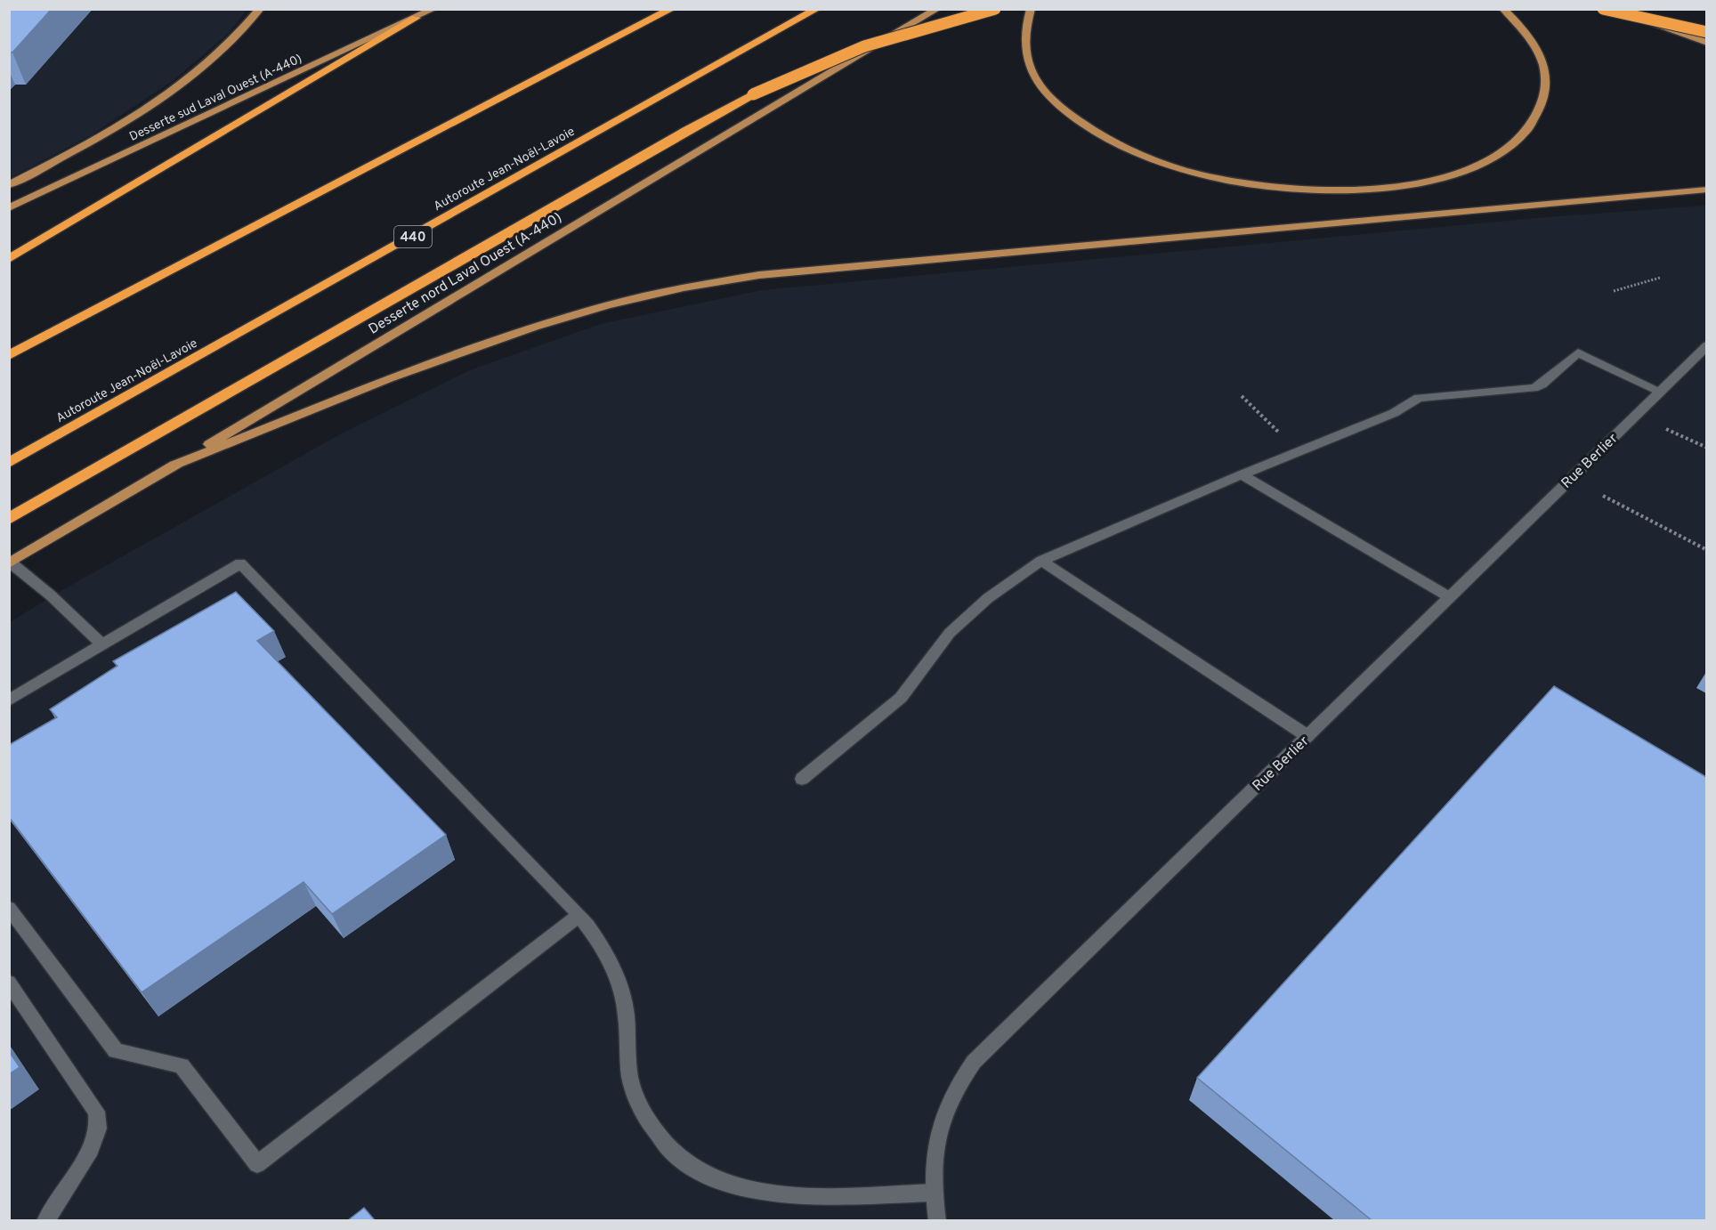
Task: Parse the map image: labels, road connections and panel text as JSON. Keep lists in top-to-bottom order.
{
  "streets": {
    "highway": ["Autoroute Jean-Noël-Lavoie", "440"],
    "main road": ["Desserte sud Laval Ouest (A-440)", "Desserte nord Laval Ouest (A-440)"],
    "street": ["Rue Berlier"]
  }
}
